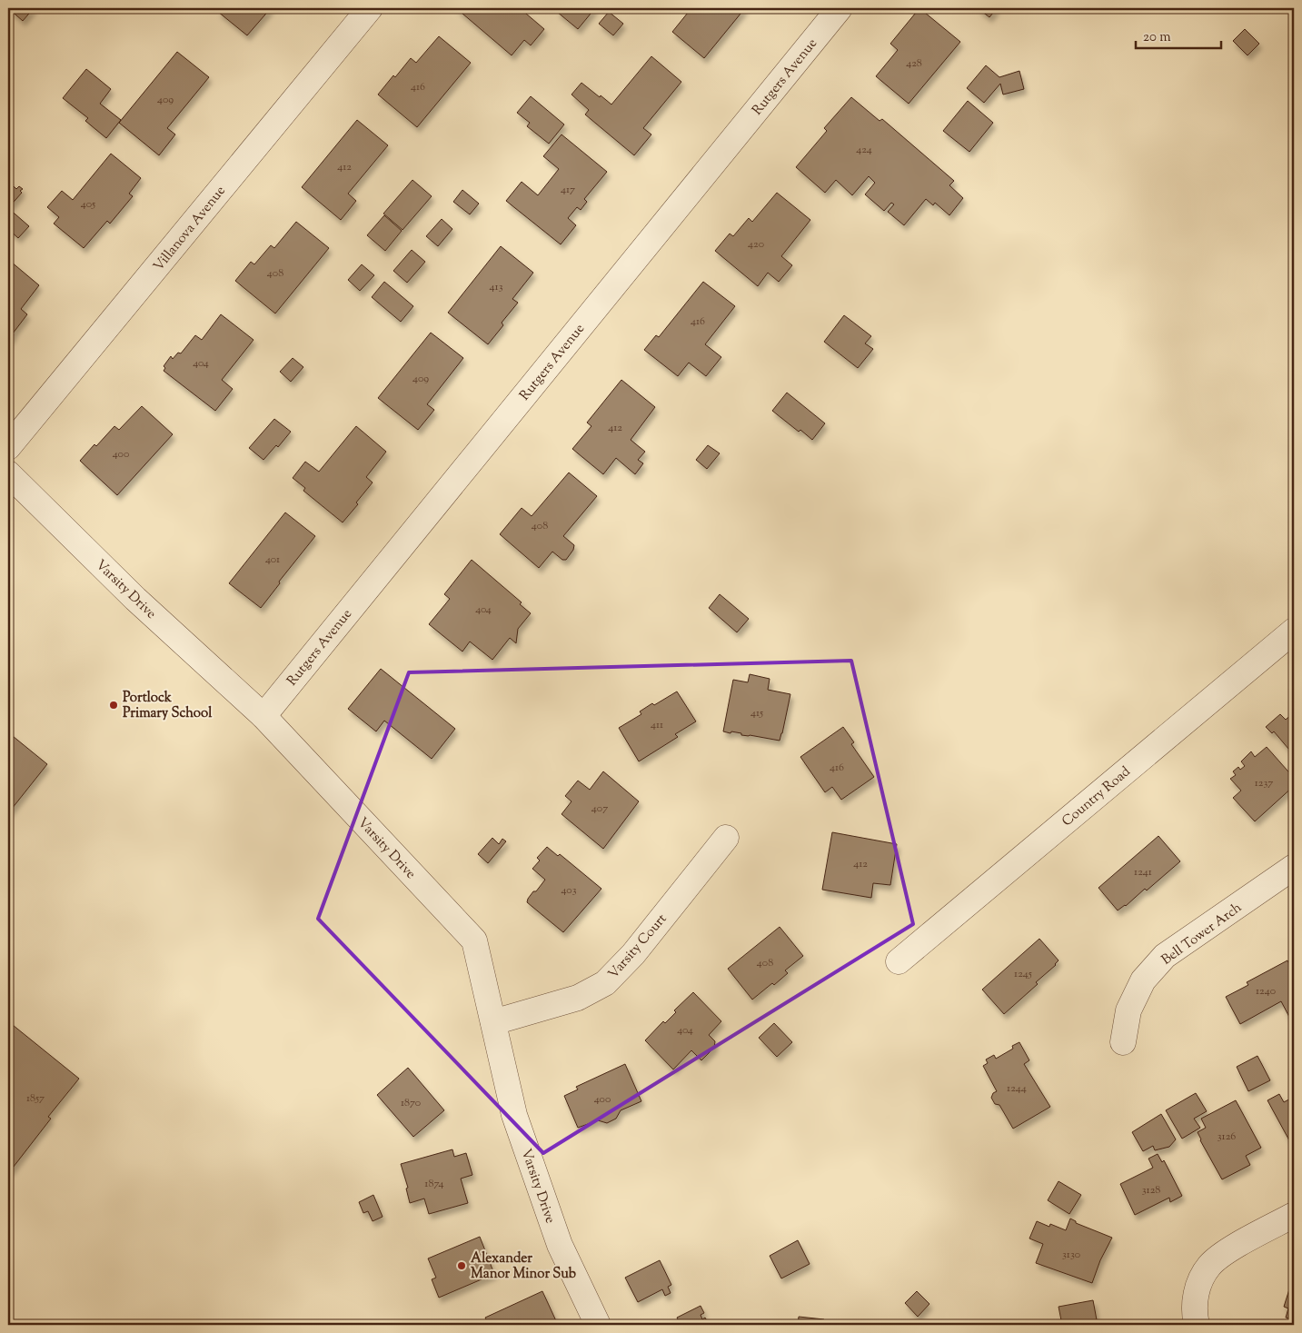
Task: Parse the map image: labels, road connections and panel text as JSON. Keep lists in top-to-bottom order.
{
  "streets": {
    "street": [
      "Rutgers Avenue",
      "Villanova Avenue",
      "Varsity Drive",
      "Country Road",
      "Bell Tower Arch",
      "Varsity Court"
    ]
  },
  "crossings": [
    ["Rutgers Avenue", "Varsity Drive"],
    ["Varsity Drive", "Varsity Court"]
  ],
  "places": ["Portlock Primary School", "Alexander Manor Minor Sub"],
  "house_numbers": [
    "428",
    "416",
    "409",
    "424",
    "412",
    "417",
    "405",
    "420",
    "408",
    "413",
    "416",
    "404",
    "409",
    "412",
    "400",
    "408",
    "401",
    "404",
    "415",
    "411",
    "416",
    "1237",
    "407",
    "412",
    "1241",
    "403",
    "408",
    "1245",
    "1240",
    "404",
    "1244",
    "1857",
    "400",
    "1870",
    "3126",
    "1874",
    "3128",
    "3130"
  ],
  "scale_bar": "20 m"
}
